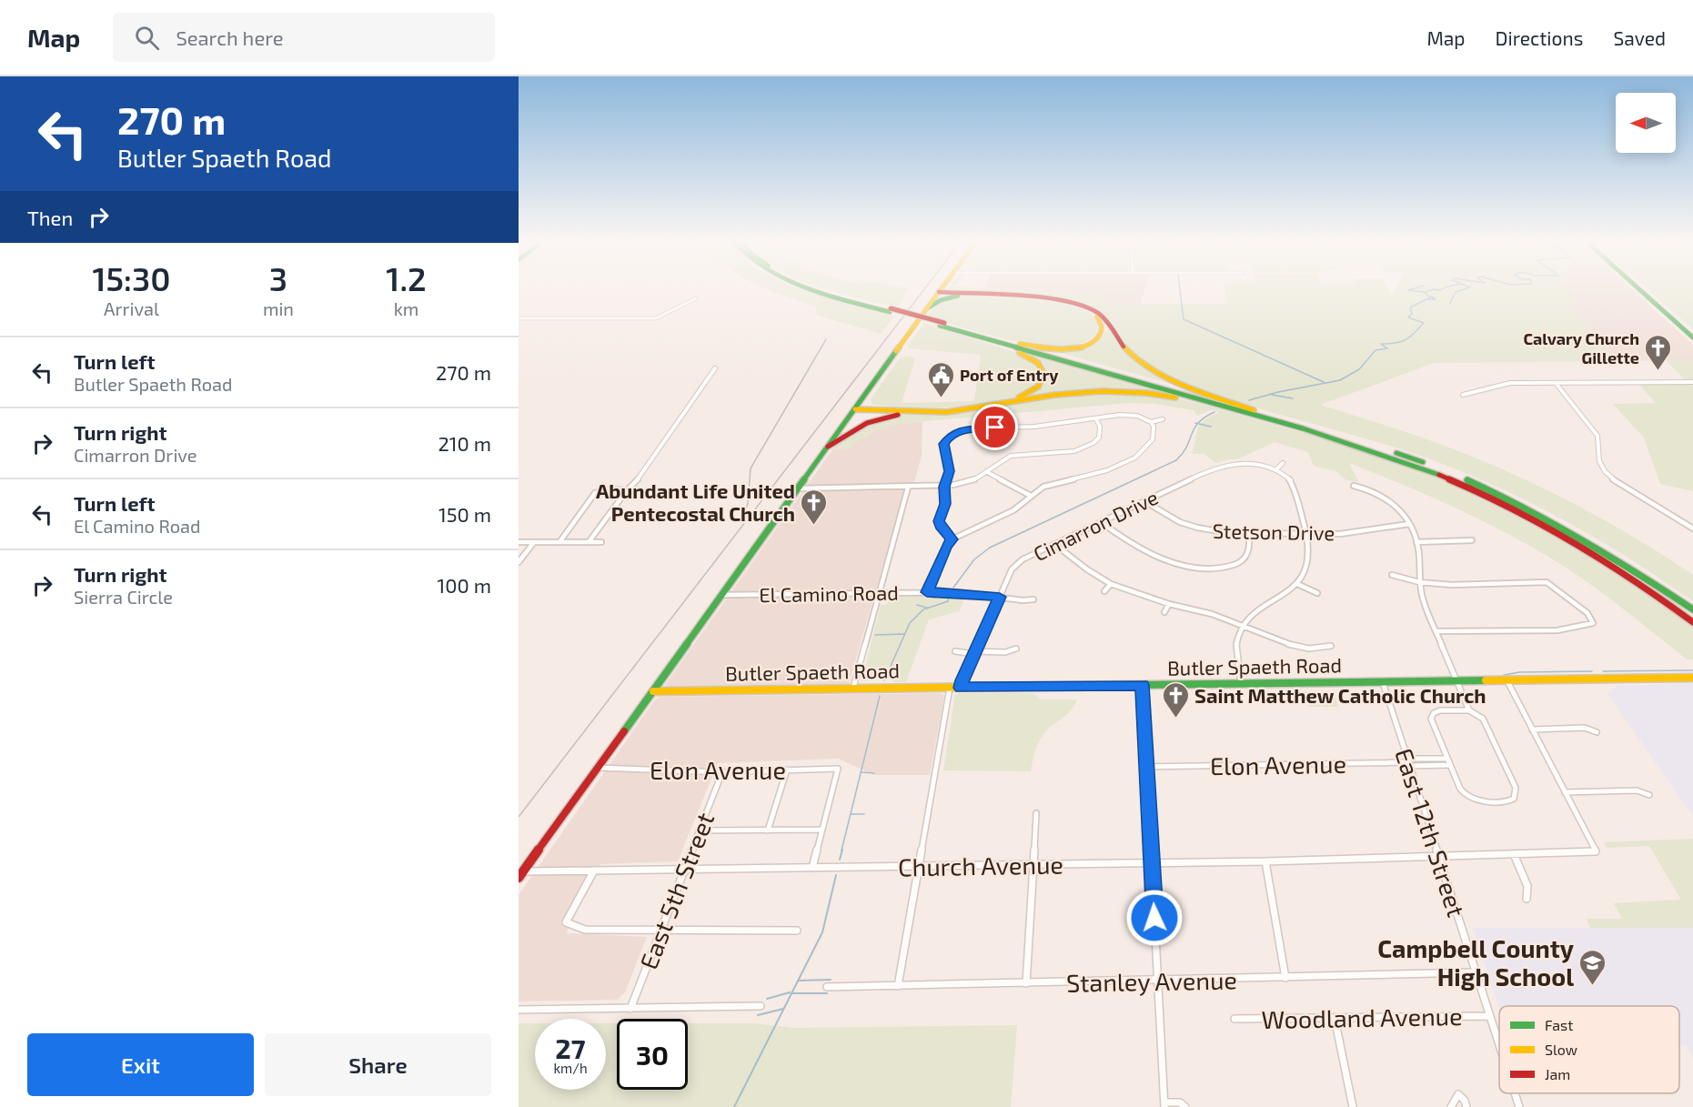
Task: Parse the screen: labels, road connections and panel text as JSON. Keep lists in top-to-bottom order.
{
  "streets": {
    "main road": ["Butler Spaeth Road"],
    "street": [
      "Cimarron Drive",
      "Stetson Drive",
      "El Camino Road",
      "Elon Avenue",
      "East 12th Street",
      "Church Avenue",
      "East 5th Street",
      "Stanley Avenue",
      "Woodland Avenue"
    ]
  },
  "crossings": [
    ["Cimarron Drive", "Stetson Drive"],
    ["Cimarron Drive", "El Camino Road"],
    ["Cimarron Drive", "Butler Spaeth Road"],
    ["Butler Spaeth Road", "East 12th Street"],
    ["Elon Avenue", "East 12th Street"],
    ["Elon Avenue", "East 5th Street"],
    ["East 12th Street", "Church Avenue"],
    ["East 12th Street", "Stanley Avenue"],
    ["East 12th Street", "Woodland Avenue"],
    ["Church Avenue", "East 5th Street"]
  ],
  "places": {
    "church": ["Calvary Church Gillette", "Abundant Life United Pentecostal Church", "Saint Matthew Catholic Church"],
    "public building": ["Port of Entry"],
    "school or university": ["Campbell County High School"]
  },
  "legend": ["Fast", "Slow", "Jam"],
  "north": "left",
  "page": {
    "header": "Map",
    "search": "Search here",
    "nav": ["Map", "Directions", "Saved"],
    "turn": ["270 m", "Butler Spaeth Road"],
    "then": "Then",
    "eta": [
      "15:30",
      "Arrival",
      "3",
      "min",
      "1.2",
      "km"
    ],
    "list": [
      {
        "name": "Turn left",
        "note": "Butler Spaeth Road",
        "value": "270 m"
      },
      {
        "name": "Turn right",
        "note": "Cimarron Drive",
        "value": "210 m"
      },
      {
        "name": "Turn left",
        "note": "El Camino Road",
        "value": "150 m"
      },
      {
        "name": "Turn right",
        "note": "Sierra Circle",
        "value": "100 m"
      }
    ],
    "speed": "27 km/h",
    "limit": "30",
    "buttons": ["Exit", "Share"]
  }
}
